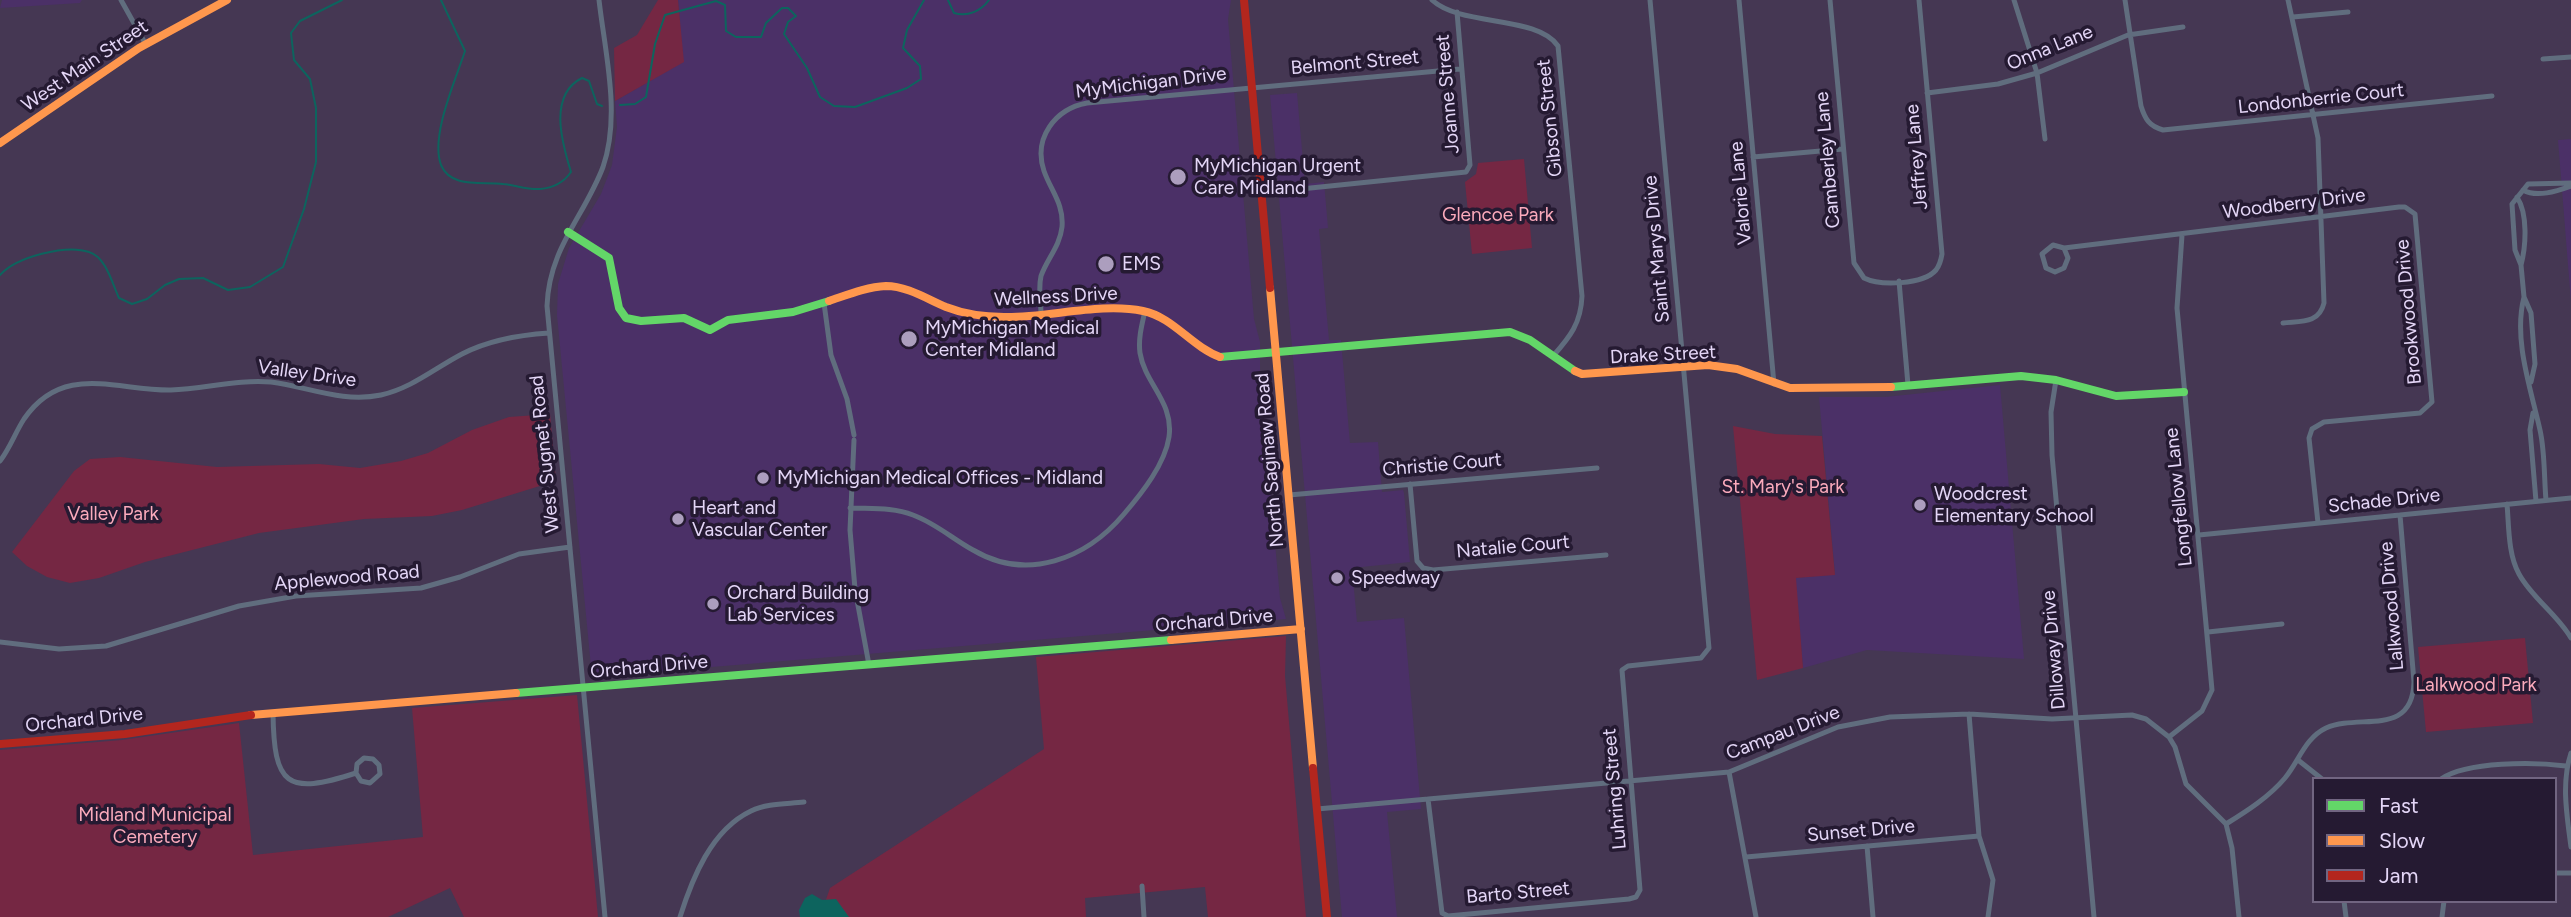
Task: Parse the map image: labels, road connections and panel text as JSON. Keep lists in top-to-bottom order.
{
  "streets": {
    "street": [
      "Onna Lane",
      "Belmont Street",
      "West Main Street",
      "MyMichigan Drive",
      "Joanne Street",
      "Londonberrie Court",
      "Gibson Street",
      "Jeffrey Lane",
      "Camberley Lane",
      "Valorie Lane",
      "Woodberry Drive",
      "Saint Marys Drive",
      "Wellness Drive",
      "Brookwood Drive",
      "Drake Street",
      "Valley Drive",
      "West Sugnet Road",
      "North Saginaw Road",
      "Christie Court",
      "Longfellow Lane",
      "Schade Drive",
      "Natalie Court",
      "Applewood Road",
      "Lalkwood Drive",
      "Orchard Drive",
      "Dilloway Drive",
      "Campau Drive",
      "Luhring Street",
      "Sunset Drive",
      "Barto Street"
    ]
  },
  "crossings": [
    ["Onna Lane", "Londonberrie Court"],
    ["Onna Lane", "Jeffrey Lane"],
    ["Belmont Street", "MyMichigan Drive"],
    ["Belmont Street", "Joanne Street"],
    ["Belmont Street", "North Saginaw Road"],
    ["MyMichigan Drive", "Wellness Drive"],
    ["MyMichigan Drive", "North Saginaw Road"],
    ["Joanne Street", "Gibson Street"],
    ["Joanne Street", "North Saginaw Road"],
    ["Gibson Street", "Drake Street"],
    ["Jeffrey Lane", "Camberley Lane"],
    ["Valorie Lane", "Drake Street"],
    ["Woodberry Drive", "Brookwood Drive"],
    ["Woodberry Drive", "Longfellow Lane"],
    ["Saint Marys Drive", "Drake Street"],
    ["Saint Marys Drive", "Luhring Street"],
    ["Wellness Drive", "Drake Street"],
    ["Wellness Drive", "West Sugnet Road"],
    ["Wellness Drive", "North Saginaw Road"],
    ["Brookwood Drive", "Schade Drive"],
    ["Drake Street", "North Saginaw Road"],
    ["Drake Street", "Longfellow Lane"],
    ["Drake Street", "Dilloway Drive"],
    ["Valley Drive", "West Sugnet Road"],
    ["West Sugnet Road", "Applewood Road"],
    ["West Sugnet Road", "Orchard Drive"],
    ["North Saginaw Road", "Christie Court"],
    ["North Saginaw Road", "Orchard Drive"],
    ["North Saginaw Road", "Campau Drive"],
    ["Christie Court", "Natalie Court"],
    ["Longfellow Lane", "Schade Drive"],
    ["Longfellow Lane", "Campau Drive"],
    ["Schade Drive", "Lalkwood Drive"],
    ["Dilloway Drive", "Campau Drive"],
    ["Campau Drive", "Luhring Street"],
    ["Campau Drive", "Barto Street"],
    ["Luhring Street", "Barto Street"]
  ],
  "parks": [
    "Glencoe Park",
    "St. Mary's Park",
    "Valley Park",
    "Lalkwood Park",
    "Midland Municipal Cemetery"
  ],
  "places": [
    "MyMichigan Urgent Care Midland",
    "EMS",
    "MyMichigan Medical Center Midland",
    "MyMichigan Medical Offices - Midland",
    "Woodcrest Elementary School",
    "Heart and Vascular Center",
    "Speedway",
    "Orchard Building Lab Services"
  ],
  "legend": ["Fast", "Slow", "Jam"]
}
